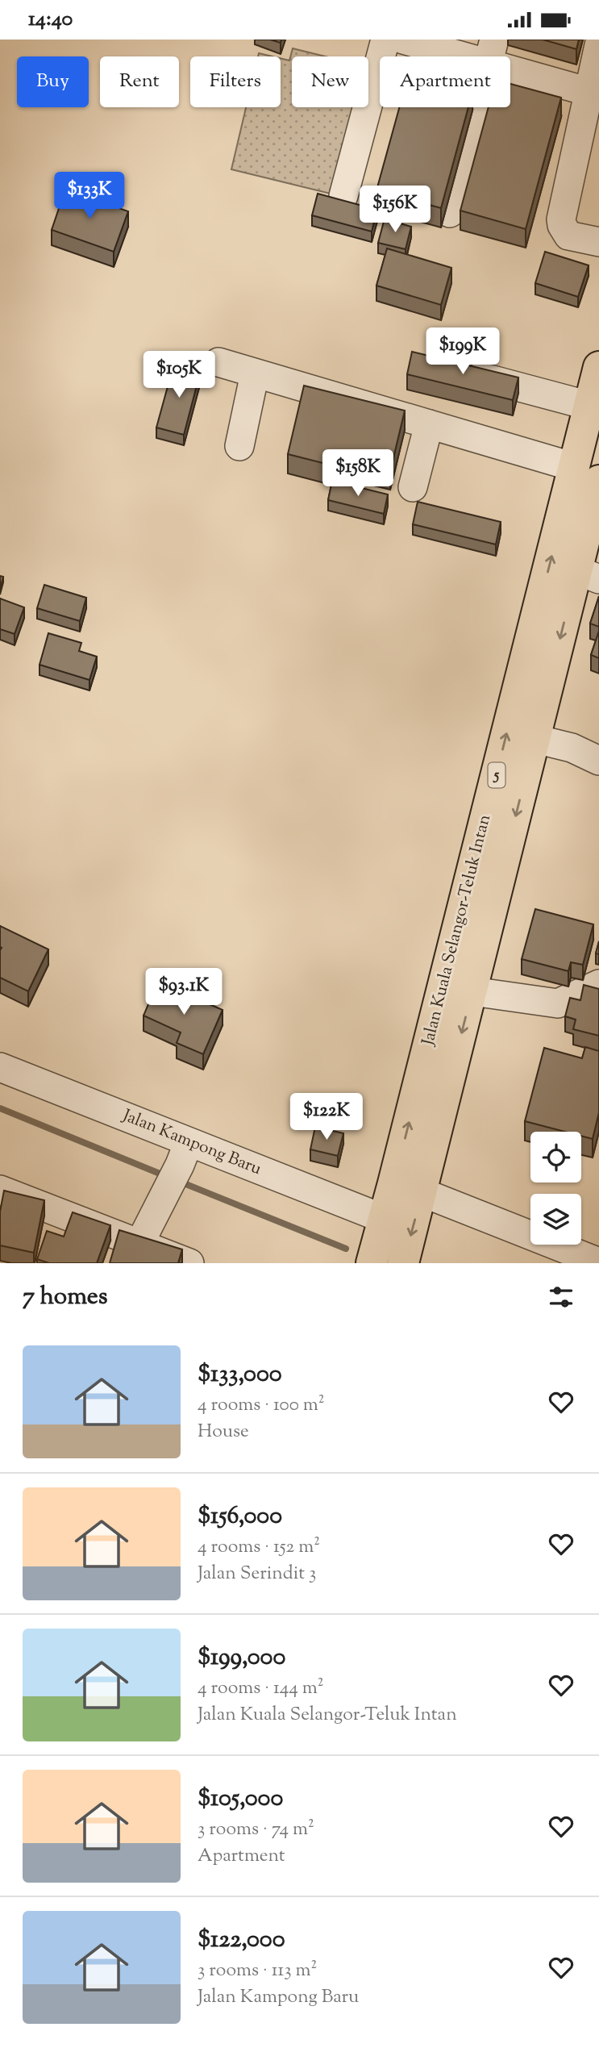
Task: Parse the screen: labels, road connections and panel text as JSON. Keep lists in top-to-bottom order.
{
  "streets": {
    "highway": ["5", "Jalan Kuala Selangor-Teluk Intan"],
    "street": ["Jalan Kampong Baru"]
  },
  "crossings": [
    ["Jalan Kuala Selangor-Teluk Intan", "Jalan Kampong Baru"]
  ],
  "page": {
    "status": "14:40",
    "chip": [
      "Buy",
      "Rent",
      "Filters",
      "New",
      "Apartment"
    ],
    "price": [
      "$133K",
      "$156K",
      "$199K",
      "$105K",
      "$158K",
      "$93.1K",
      "$122K"
    ],
    "heading": "7 homes",
    "list": [
      {
        "name": "$133,000",
        "note": "4 rooms · 100 m² · House"
      },
      {
        "name": "$156,000",
        "note": "4 rooms · 152 m² · Jalan Serindit 3"
      },
      {
        "name": "$199,000",
        "note": "4 rooms · 144 m² · Jalan Kuala Selangor-Teluk Intan"
      },
      {
        "name": "$105,000",
        "note": "3 rooms · 74 m² · Apartment"
      },
      {
        "name": "$122,000",
        "note": "3 rooms · 113 m² · Jalan Kampong Baru"
      }
    ]
  }
}
